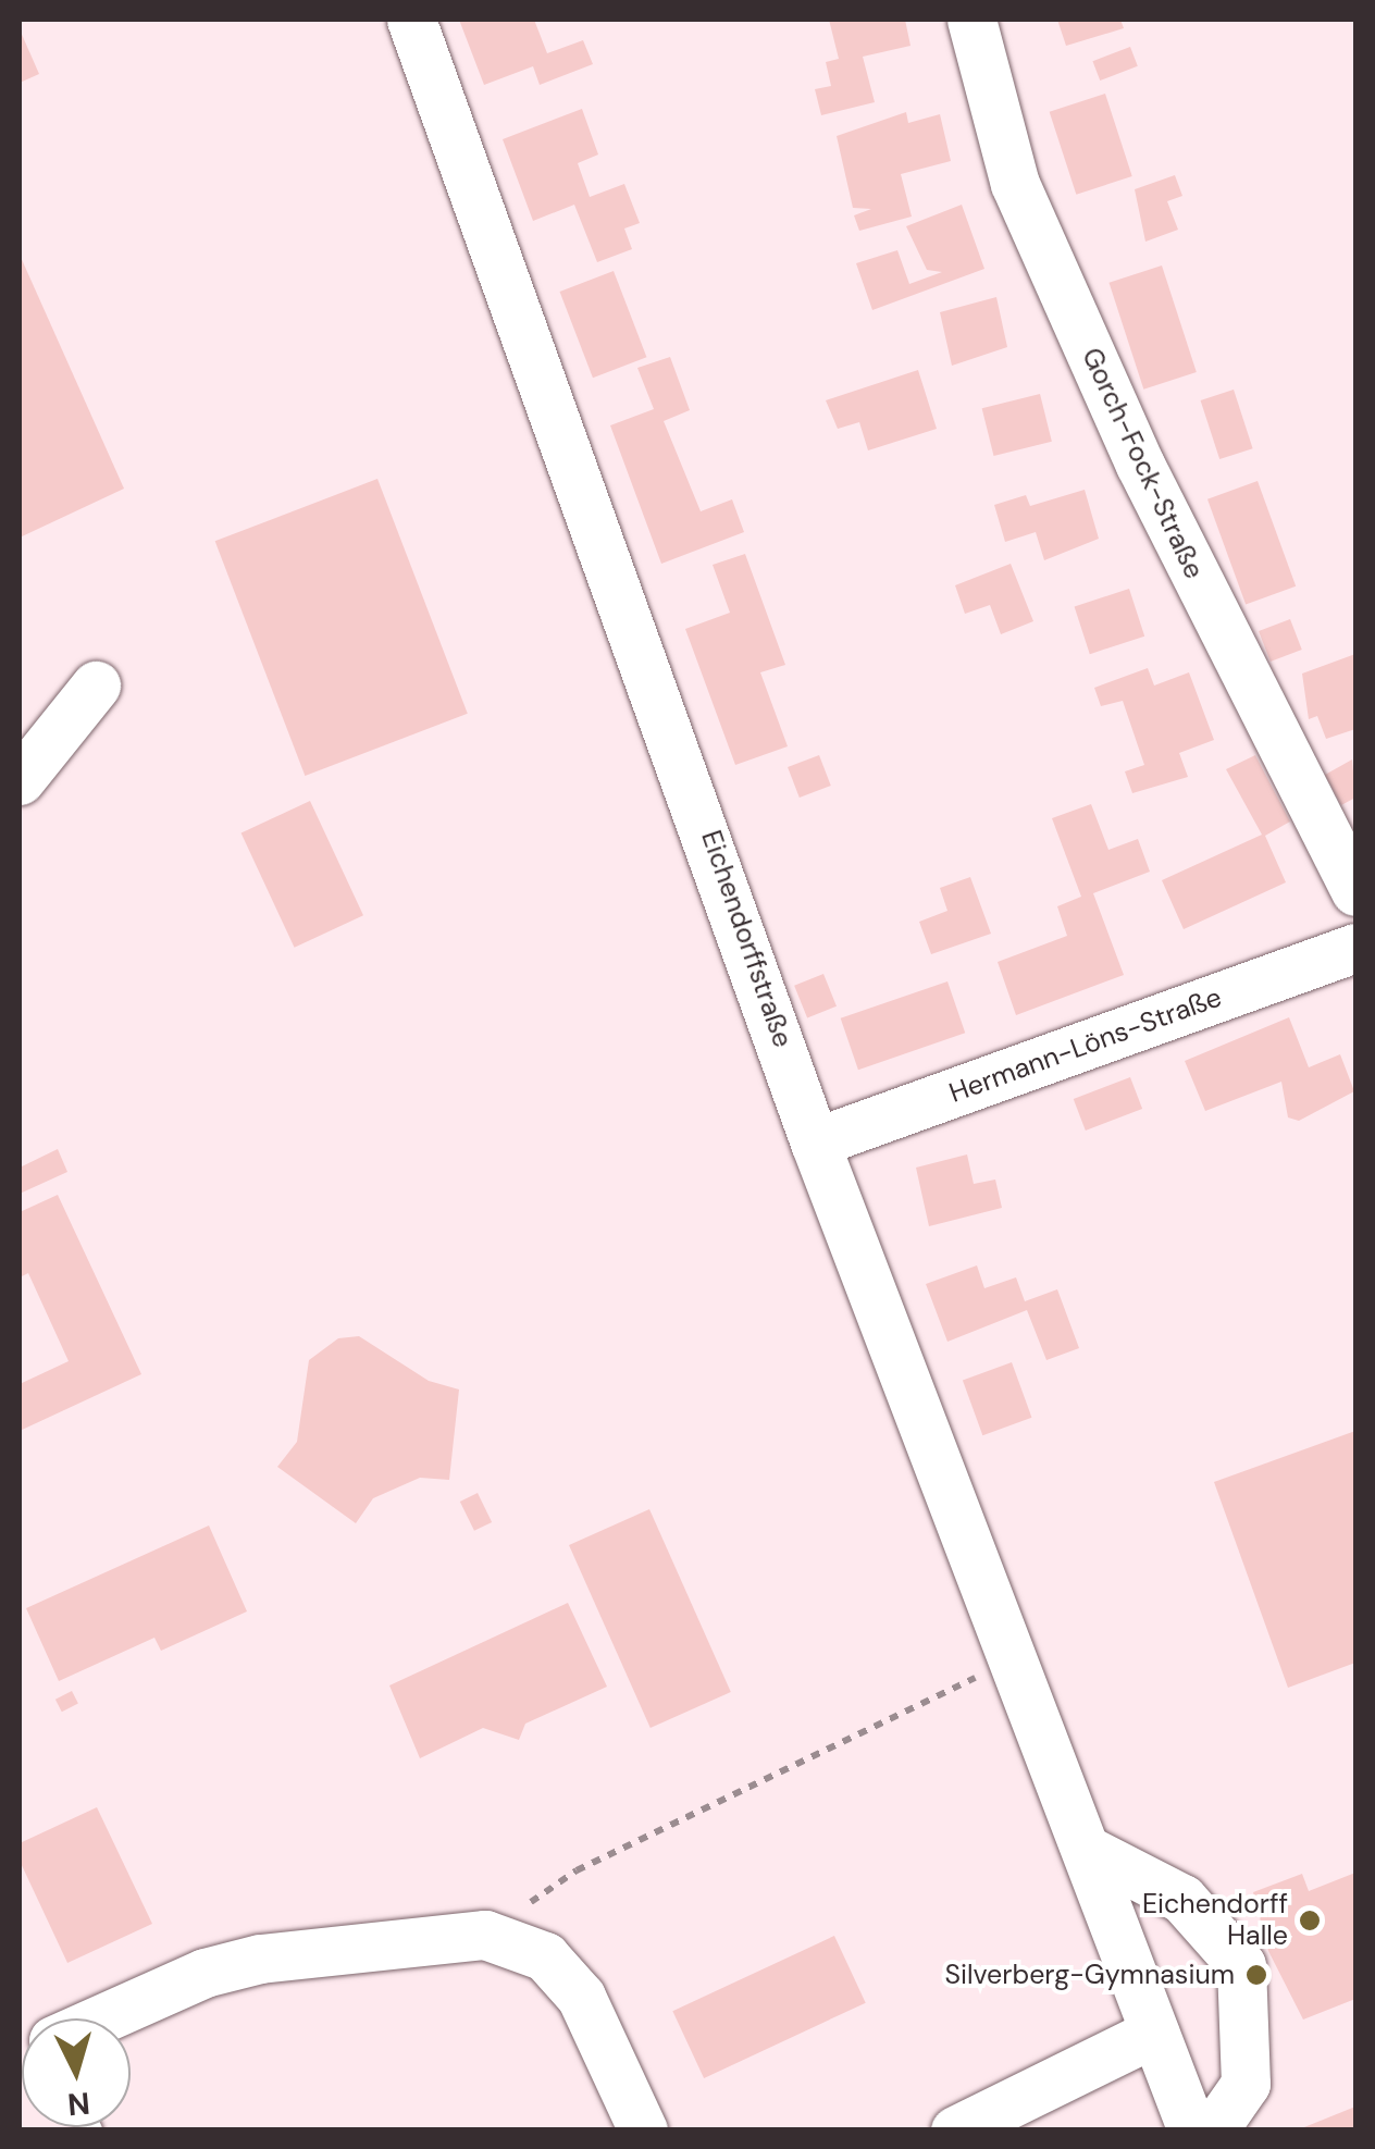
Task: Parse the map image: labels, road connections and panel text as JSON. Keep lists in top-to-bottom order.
{
  "streets": {
    "street": ["Gorch-Fock-Straße", "Eichendorffstraße", "Hermann-Löns-Straße"]
  },
  "crossings": [
    ["Eichendorffstraße", "Hermann-Löns-Straße"]
  ],
  "places": ["Eichendorff Halle", "Silverberg-Gymnasium"],
  "north": "bottom"
}
